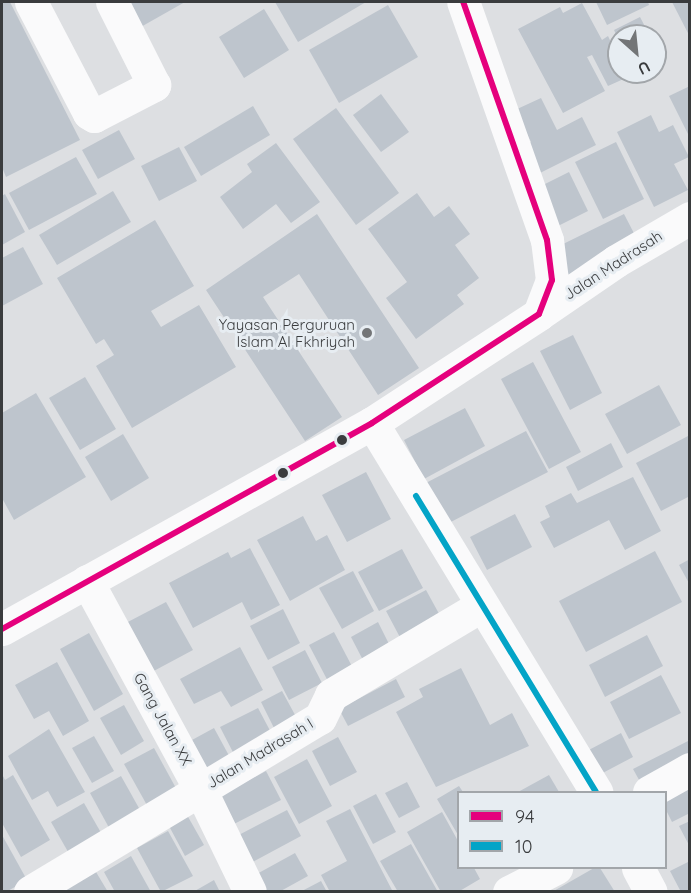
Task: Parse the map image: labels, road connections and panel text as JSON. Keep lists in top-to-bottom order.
{
  "streets": {
    "street": ["Jalan Madrasah", "Gang Jalan XX", "Jalan Madrasah I"]
  },
  "crossings": [
    ["Jalan Madrasah", "Gang Jalan XX"],
    ["Gang Jalan XX", "Jalan Madrasah I"]
  ],
  "places": ["Yayasan Perguruan Islam Al Fkhriyah"],
  "lines": ["transit line 94", "transit line 10"],
  "legend": ["94", "10"],
  "north": "bottom right"
}
